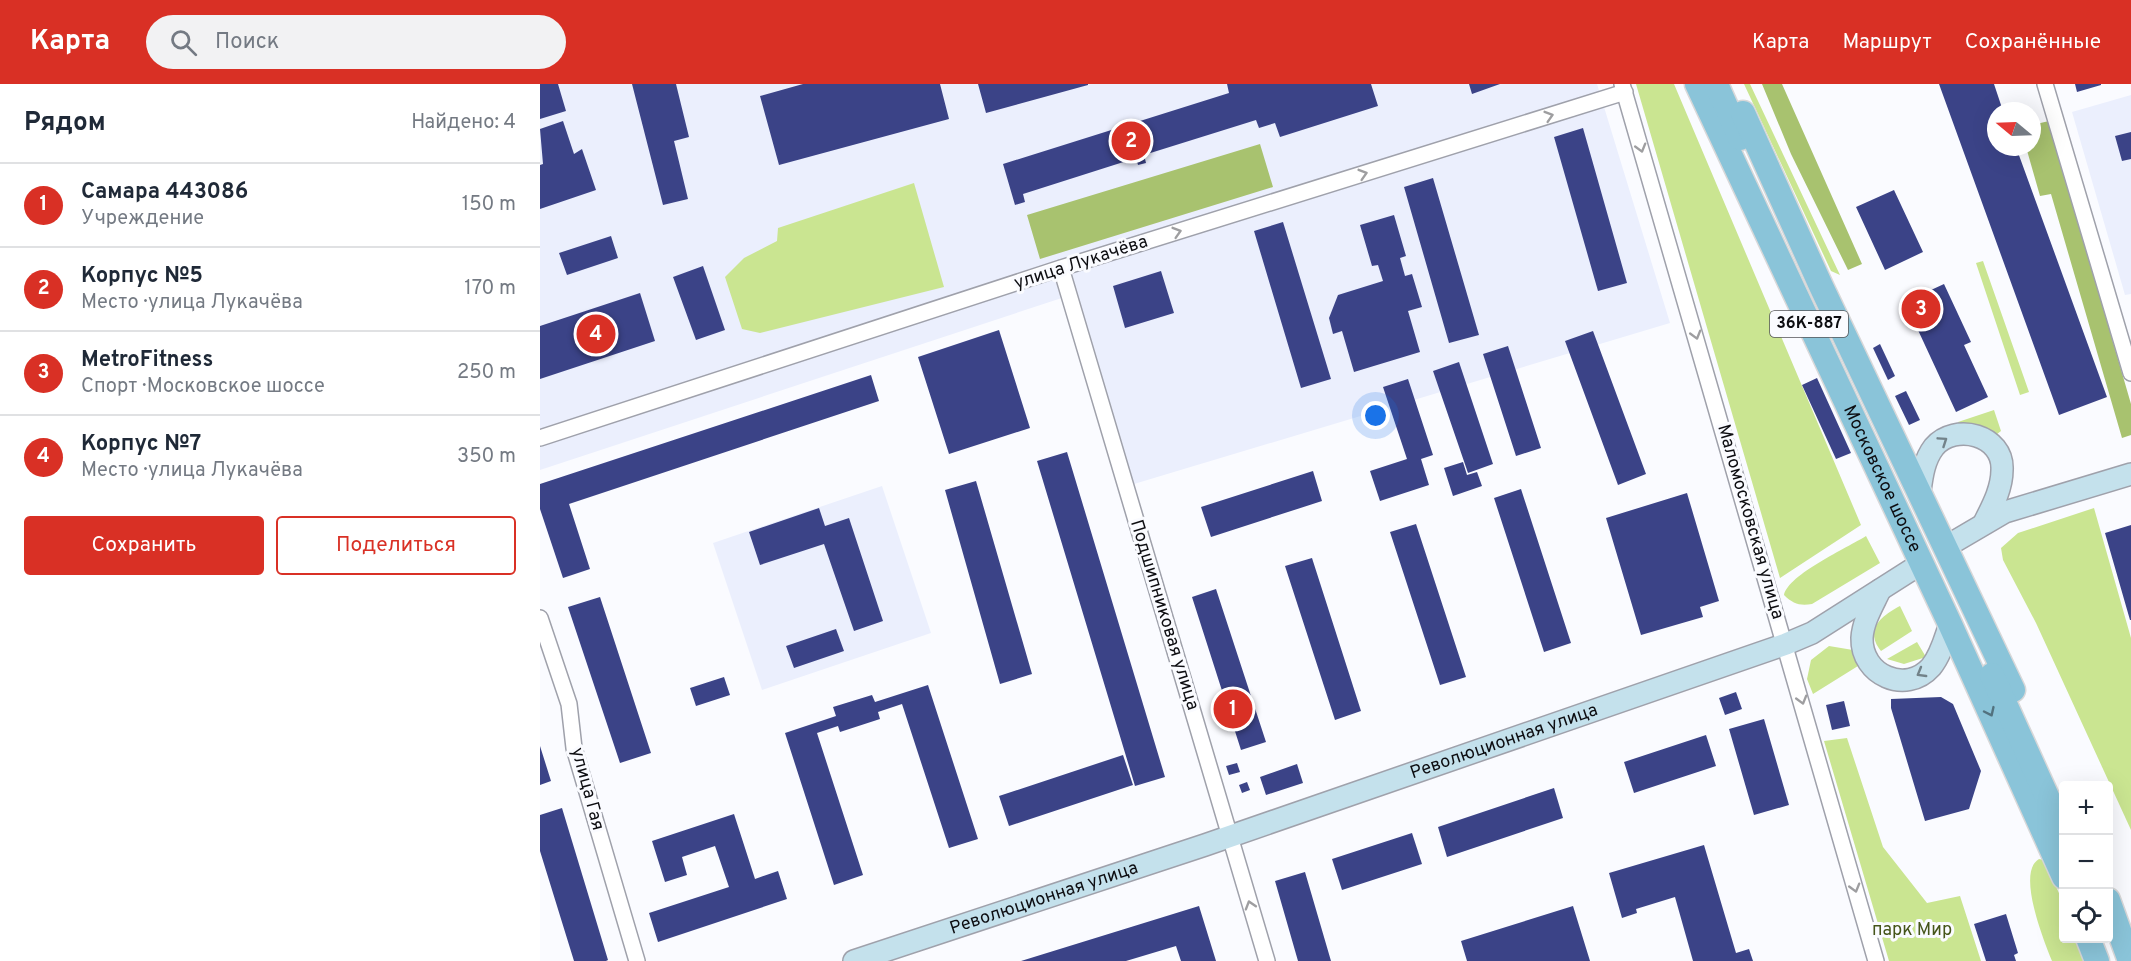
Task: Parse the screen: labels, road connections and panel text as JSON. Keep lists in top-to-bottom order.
{
  "streets": {
    "main road": ["36К-887", "Московское шоссе", "Революционная улица"],
    "street": [
      "улица Лукачёва",
      "Маломосковская улица",
      "Подшипниковая улица",
      "улица Гая"
    ]
  },
  "crossings": [
    ["улица Лукачёва", "Маломосковская улица"],
    ["улица Лукачёва", "Подшипниковая улица"],
    ["Московское шоссе", "Революционная улица"],
    ["Маломосковская улица", "Революционная улица"],
    ["Подшипниковая улица", "Революционная улица"]
  ],
  "one_way": ["улица Лукачёва", "Маломосковская улица"],
  "parks": ["парк Мир"],
  "north": "left",
  "page": {
    "header": "Карта",
    "search": "Поиск",
    "nav": ["Карта", "Маршрут", "Сохранённые"],
    "heading": ["Рядом", "Найдено: 4"],
    "pins": [
      "2",
      "3",
      "4",
      "1"
    ],
    "list": [
      {
        "mark": "1",
        "name": "Самара 443086",
        "note": "Учреждение",
        "value": "150 m"
      },
      {
        "mark": "2",
        "name": "Корпус №5",
        "note": "Место · улица Лукачёва",
        "value": "170 m"
      },
      {
        "mark": "3",
        "name": "MetroFitness",
        "note": "Спорт · Московское шоссе",
        "value": "250 m"
      },
      {
        "mark": "4",
        "name": "Корпус №7",
        "note": "Место · улица Лукачёва",
        "value": "350 m"
      }
    ],
    "buttons": ["Сохранить", "Поделиться"],
    "map_buttons": ["+", "−"]
  }
}
